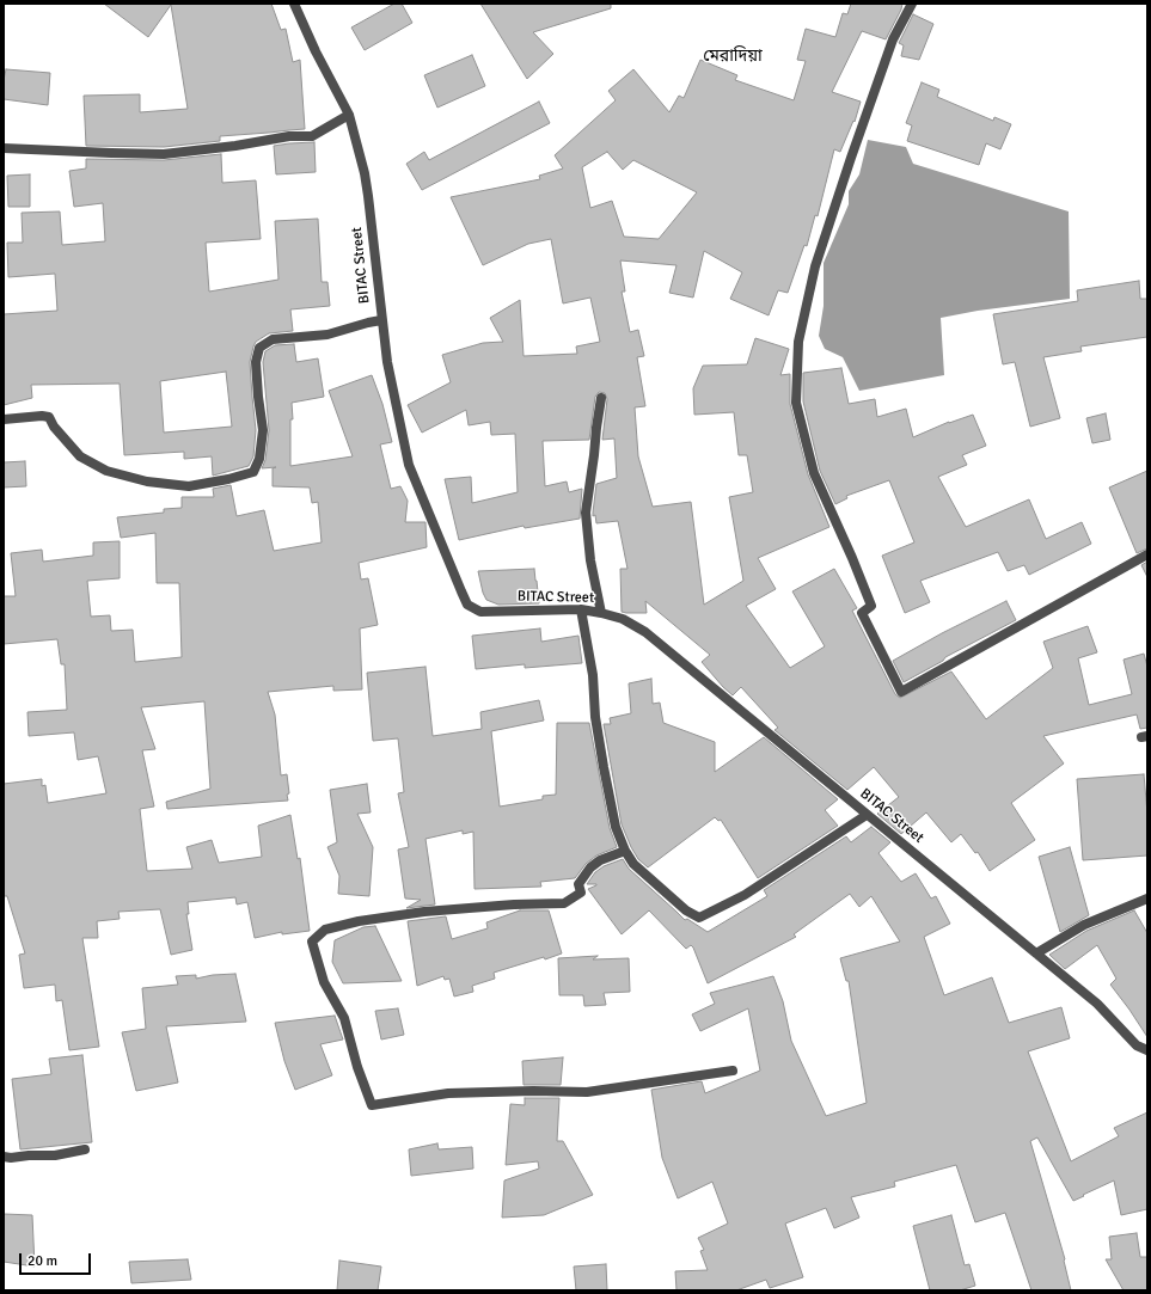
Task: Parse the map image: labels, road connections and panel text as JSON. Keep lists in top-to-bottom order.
{
  "streets": {
    "street": ["BITAC Street"]
  },
  "districts": ["মেরাদিয়া"],
  "scale_bar": "20 m"
}
